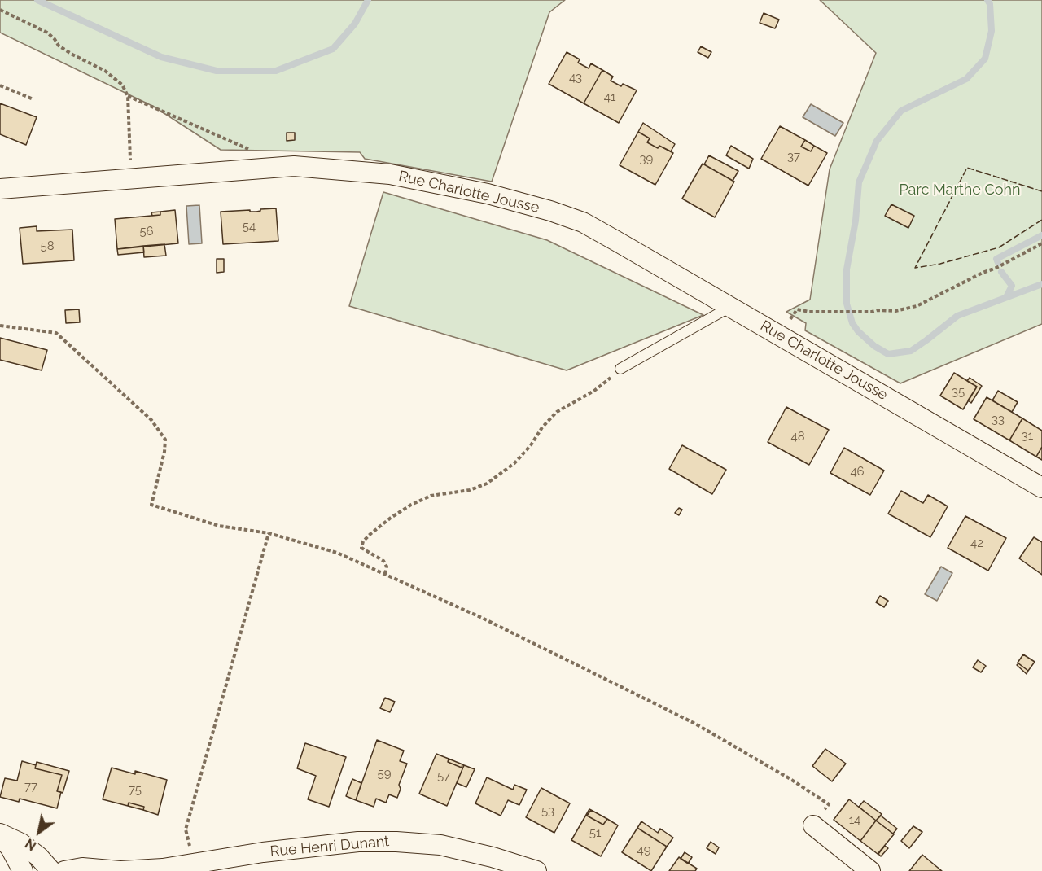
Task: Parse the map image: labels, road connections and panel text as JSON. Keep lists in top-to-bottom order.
{
  "streets": {
    "street": ["Rue Charlotte Jousse", "Rue Henri Dunant"]
  },
  "parks": ["Parc Marthe Cohn"],
  "house_numbers": [
    "43",
    "41",
    "37",
    "39",
    "54",
    "56",
    "58",
    "35",
    "33",
    "31",
    "48",
    "46",
    "42",
    "59",
    "57",
    "77",
    "75",
    "53",
    "14",
    "51",
    "49"
  ],
  "north": "bottom left"
}
